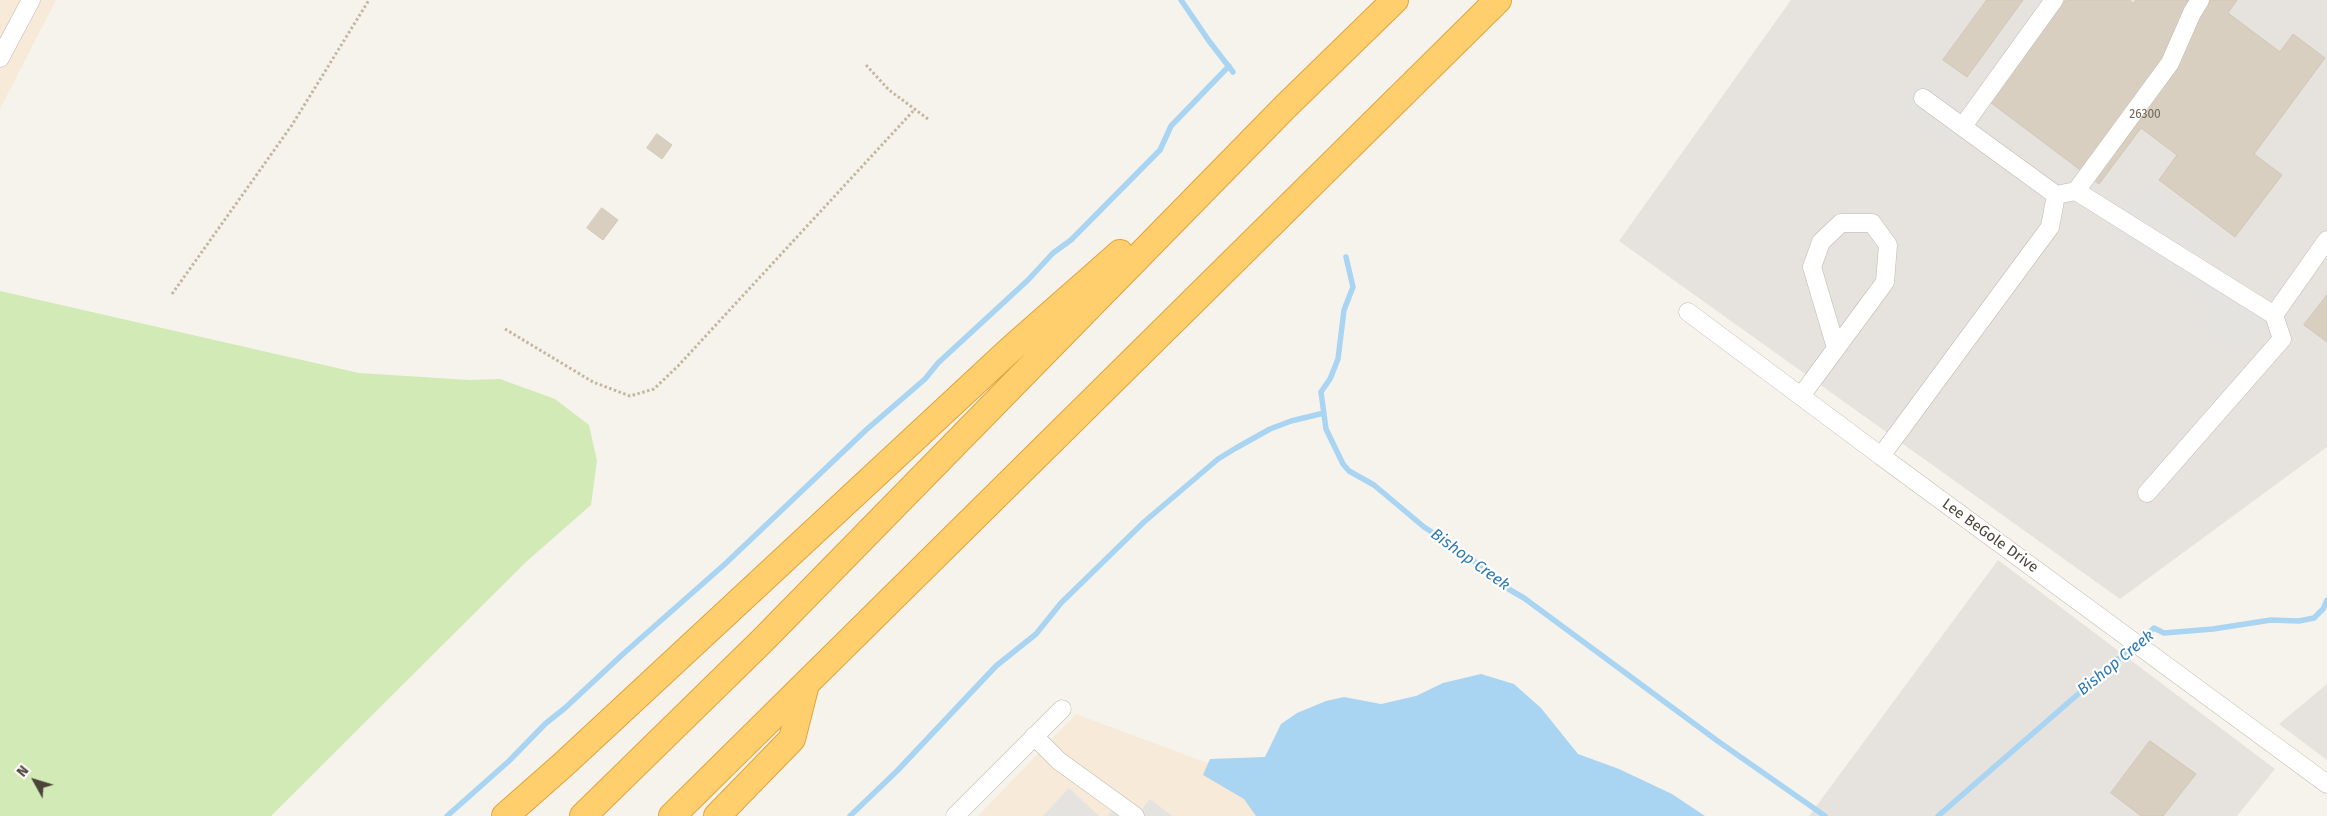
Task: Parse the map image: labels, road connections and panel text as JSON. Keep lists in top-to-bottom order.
{
  "streets": {
    "street": ["Lee BeGole Drive"]
  },
  "water": ["Bishop Creek"],
  "house_numbers": ["26300"],
  "north": "top left"
}
